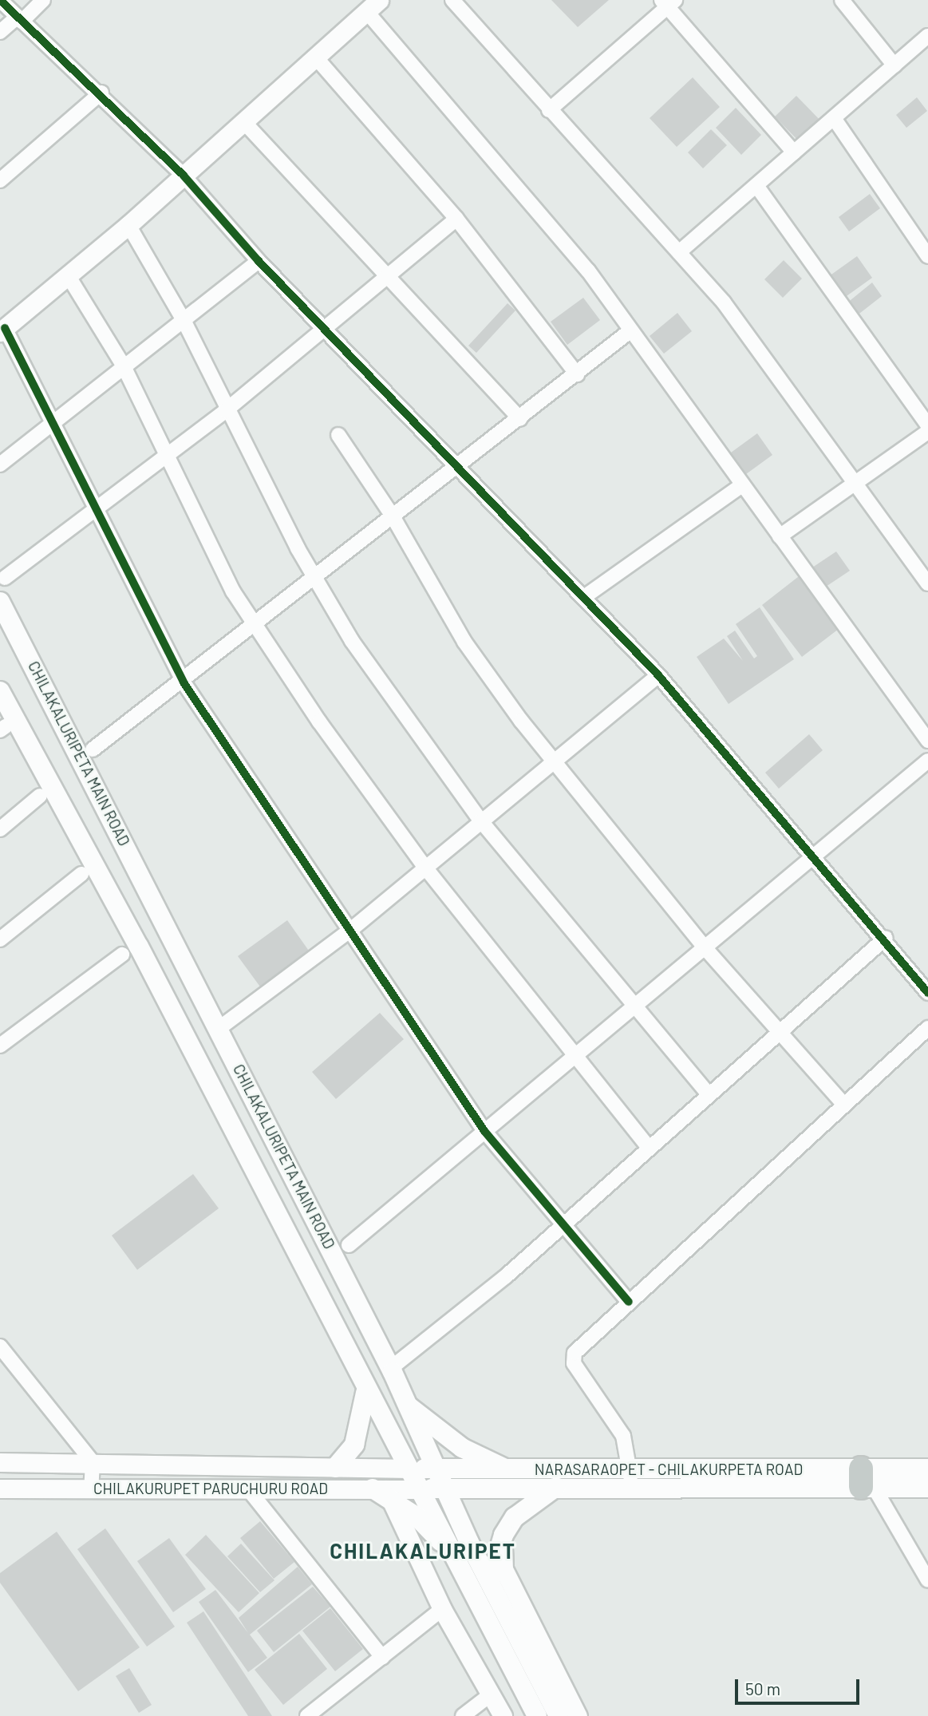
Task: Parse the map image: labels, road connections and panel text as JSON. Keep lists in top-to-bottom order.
{
  "streets": {
    "main road": ["CHILAKALURIPETA MAIN ROAD", "NARASARAOPET - CHILAKURPETA ROAD"],
    "street": ["CHILAKURUPET PARUCHURU ROAD"]
  },
  "crossings": [
    ["CHILAKALURIPETA MAIN ROAD", "NARASARAOPET - CHILAKURPETA ROAD"],
    ["NARASARAOPET - CHILAKURPETA ROAD", "CHILAKURUPET PARUCHURU ROAD"]
  ],
  "districts": ["CHILAKALURIPET"],
  "scale_bar": "50 m"
}
